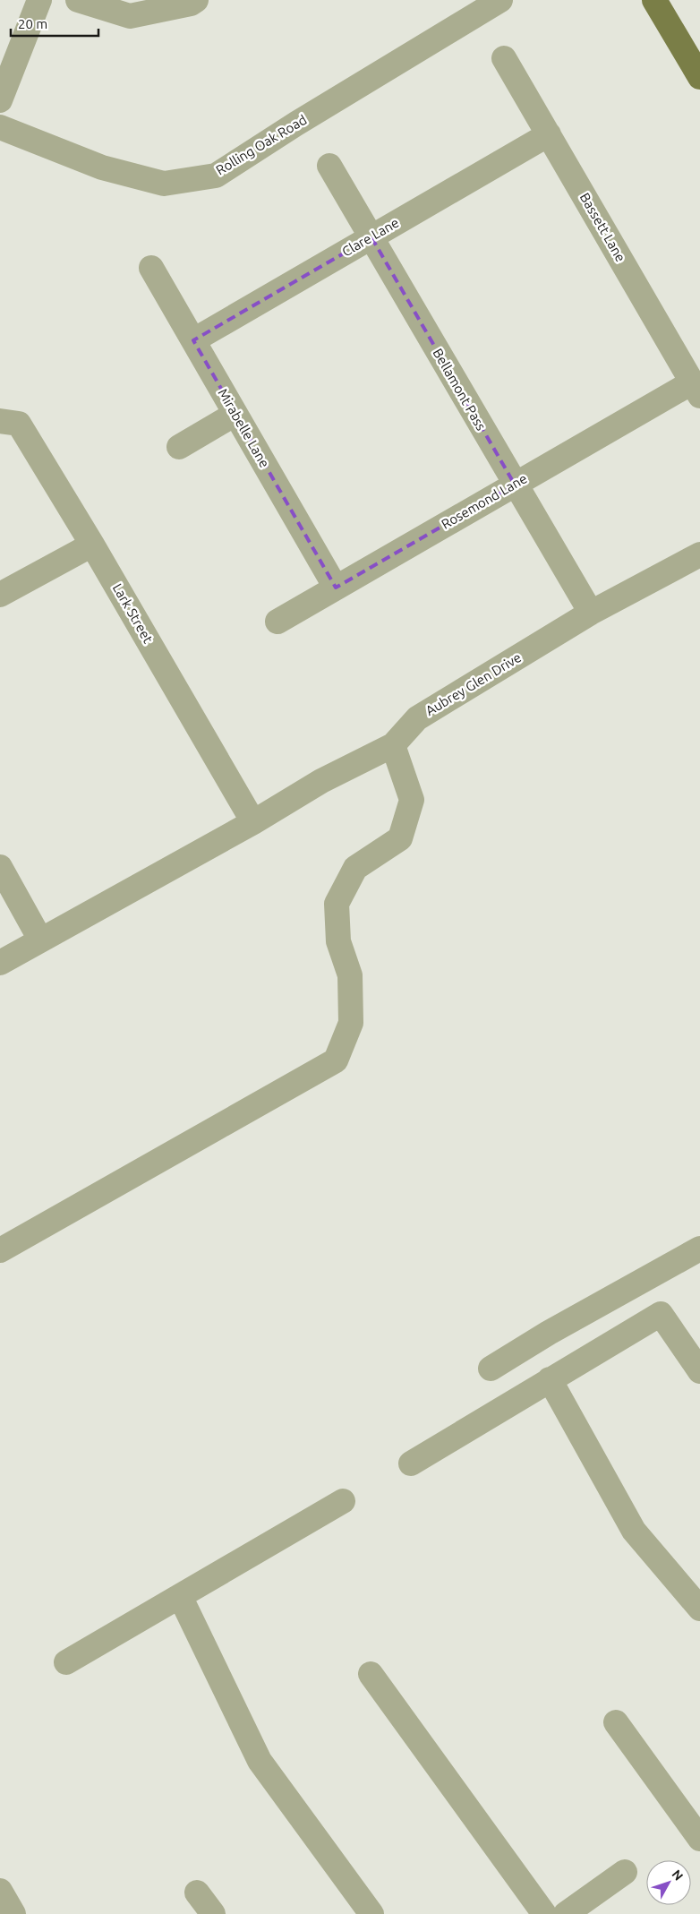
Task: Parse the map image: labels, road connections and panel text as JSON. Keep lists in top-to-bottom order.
{
  "streets": {
    "street": [
      "Rolling Oak Road",
      "Bassett Lane",
      "Clare Lane",
      "Bellamont Pass",
      "Mirabelle Lane",
      "Rosemond Lane",
      "Lark Street",
      "Aubrey Glen Drive"
    ]
  },
  "crossings": [
    ["Bassett Lane", "Clare Lane"],
    ["Bassett Lane", "Rosemond Lane"],
    ["Clare Lane", "Bellamont Pass"],
    ["Clare Lane", "Mirabelle Lane"],
    ["Bellamont Pass", "Rosemond Lane"],
    ["Bellamont Pass", "Aubrey Glen Drive"],
    ["Mirabelle Lane", "Rosemond Lane"],
    ["Lark Street", "Aubrey Glen Drive"]
  ],
  "scale_bar": "20 m",
  "north": "top right"
}
